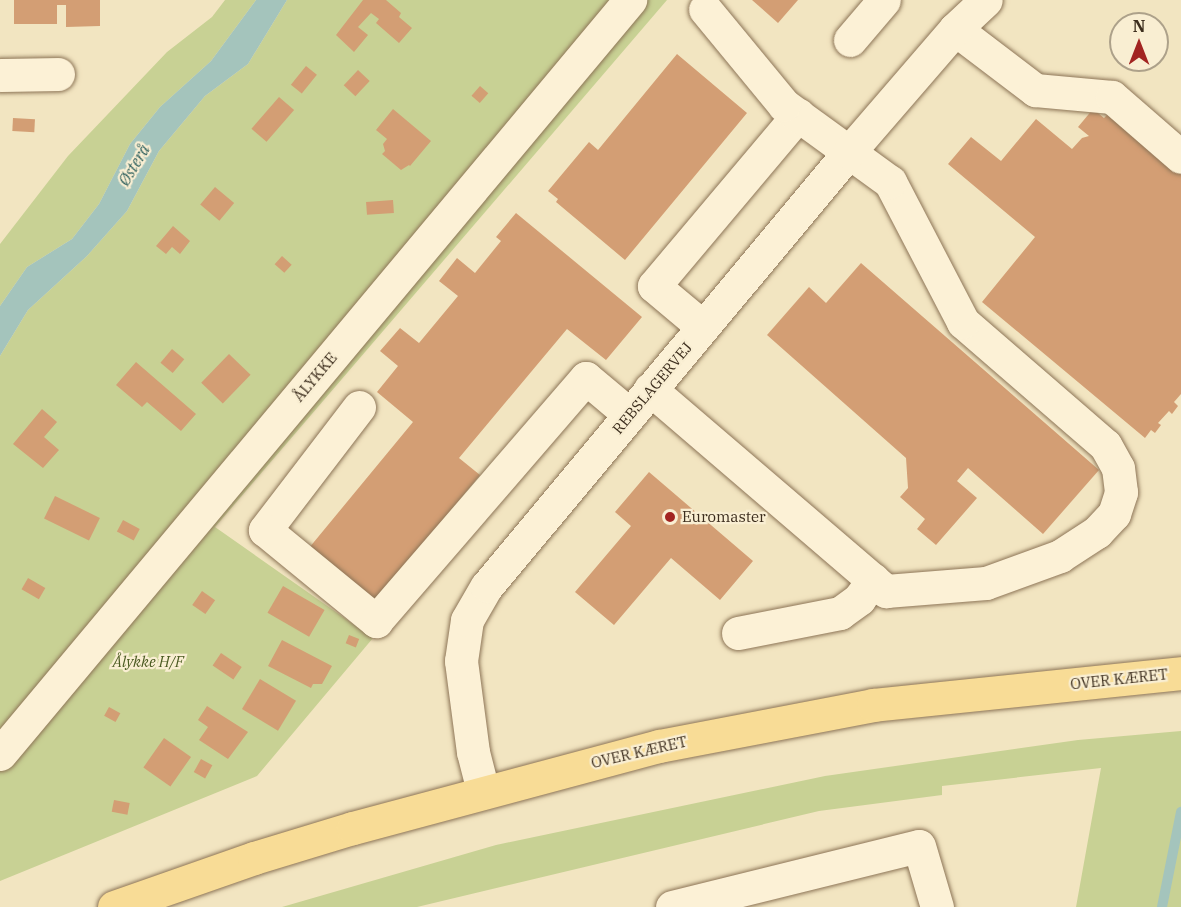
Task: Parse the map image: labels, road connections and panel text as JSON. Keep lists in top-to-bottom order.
{
  "streets": {
    "main road": ["OVER KÆRET"],
    "street": ["ÅLYKKE", "REBSLAGERVEJ"]
  },
  "crossings": [
    ["REBSLAGERVEJ", "OVER KÆRET"]
  ],
  "water": ["Østerå"],
  "parks": ["Ålykke H/F"],
  "places": ["Euromaster"],
  "north": "top"
}
